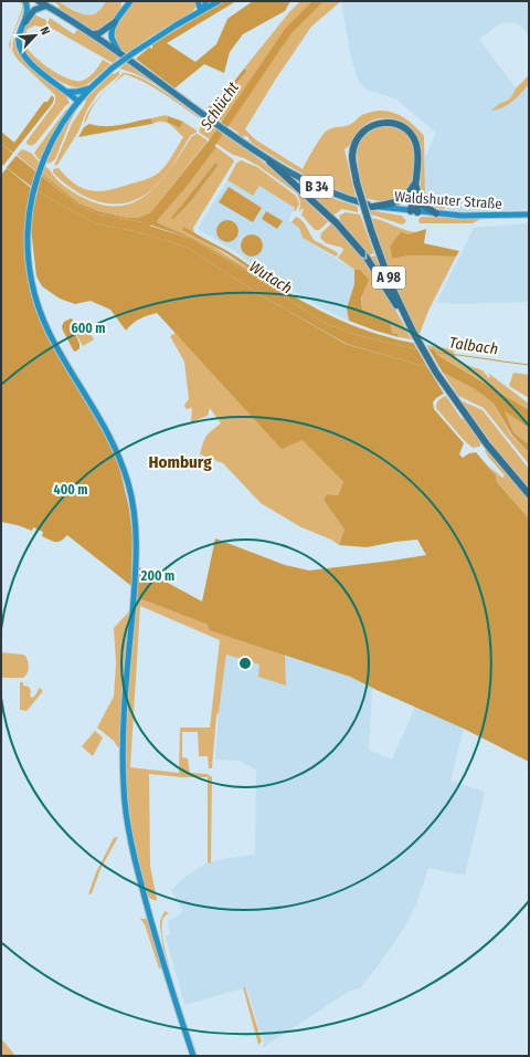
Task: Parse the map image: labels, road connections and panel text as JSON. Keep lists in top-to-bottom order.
{
  "streets": {
    "highway": ["A 98"],
    "main road": ["B 34", "Waldshuter Straße"]
  },
  "crossings": [
    ["B 34", "Waldshuter Straße"]
  ],
  "districts": ["Homburg"],
  "water": ["Schlücht", "Wutach", "Talbach"],
  "north": "top right",
  "rings": ["600 m", "400 m", "200 m"]
}
